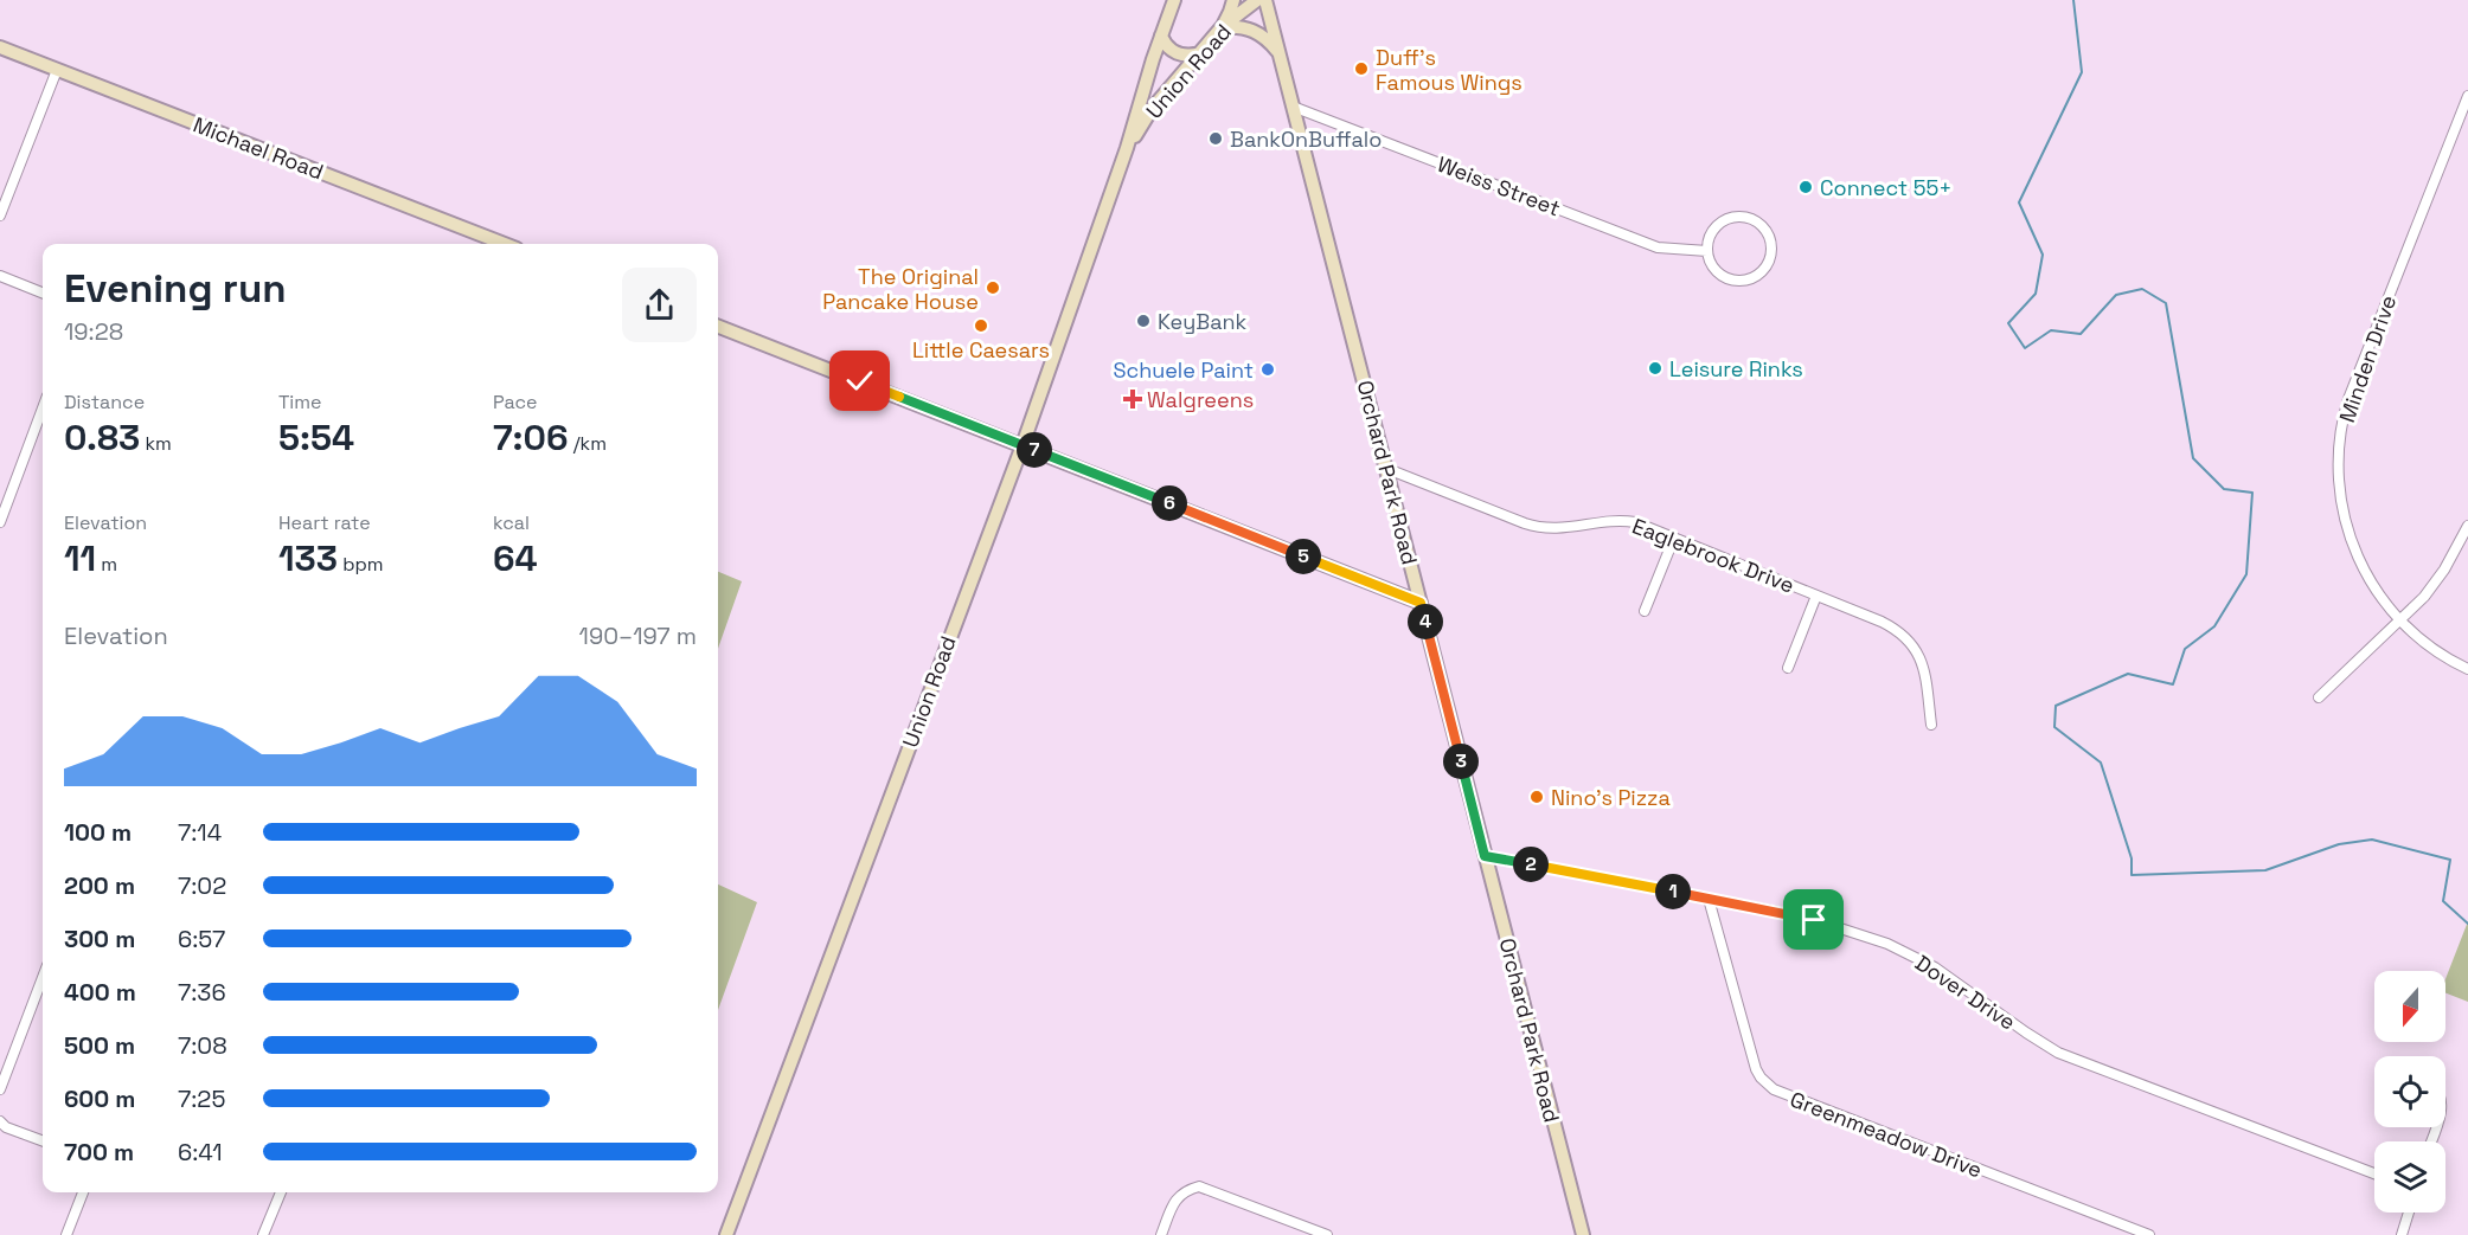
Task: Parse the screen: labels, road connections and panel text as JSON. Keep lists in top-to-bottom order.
{
  "streets": {
    "main road": ["Union Road", "Michael Road", "Orchard Park Road"],
    "street": [
      "Weiss Street",
      "Minden Drive",
      "Eaglebrook Drive",
      "Dover Drive",
      "Greenmeadow Drive"
    ]
  },
  "crossings": [
    ["Weiss Street", "Orchard Park Road"],
    ["Orchard Park Road", "Eaglebrook Drive"],
    ["Orchard Park Road", "Dover Drive"],
    ["Dover Drive", "Greenmeadow Drive"]
  ],
  "places": {
    "other": [
      "Duff's Famous Wings",
      "BankOnBuffalo",
      "Connect 55+",
      "The Original Pancake House",
      "KeyBank",
      "Little Caesars",
      "Leisure Rinks",
      "Schuele Paint",
      "Nino's Pizza"
    ],
    "health": ["Walgreens"]
  },
  "north": "bottom",
  "page": {
    "heading": ["Evening run", "19:28"],
    "stats": [
      ["Distance", "0.83 km"],
      ["Time", "5:54"],
      ["Pace", "7:06 /km"],
      ["Elevation", "11 m"],
      ["Heart rate", "133 bpm"],
      ["kcal", "64"]
    ],
    "pins": [
      "7",
      "6",
      "5",
      "4",
      "3",
      "2",
      "1"
    ],
    "chart": ["Elevation", "190–197 m"],
    "list": [
      {
        "name": "100 m",
        "note": "7:14"
      },
      {
        "name": "200 m",
        "note": "7:02"
      },
      {
        "name": "300 m",
        "note": "6:57"
      },
      {
        "name": "400 m",
        "note": "7:36"
      },
      {
        "name": "500 m",
        "note": "7:08"
      },
      {
        "name": "600 m",
        "note": "7:25"
      },
      {
        "name": "700 m",
        "note": "6:41"
      }
    ]
  }
}
